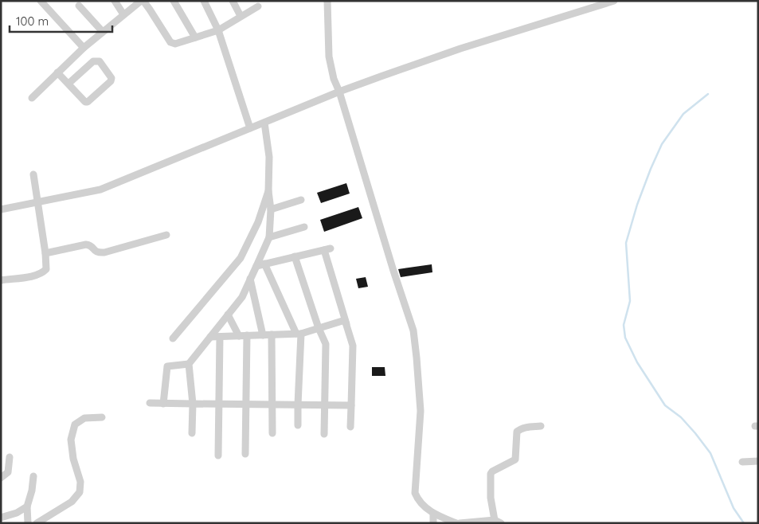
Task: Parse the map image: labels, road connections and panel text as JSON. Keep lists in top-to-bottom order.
{
  "scale_bar": "100 m"
}
